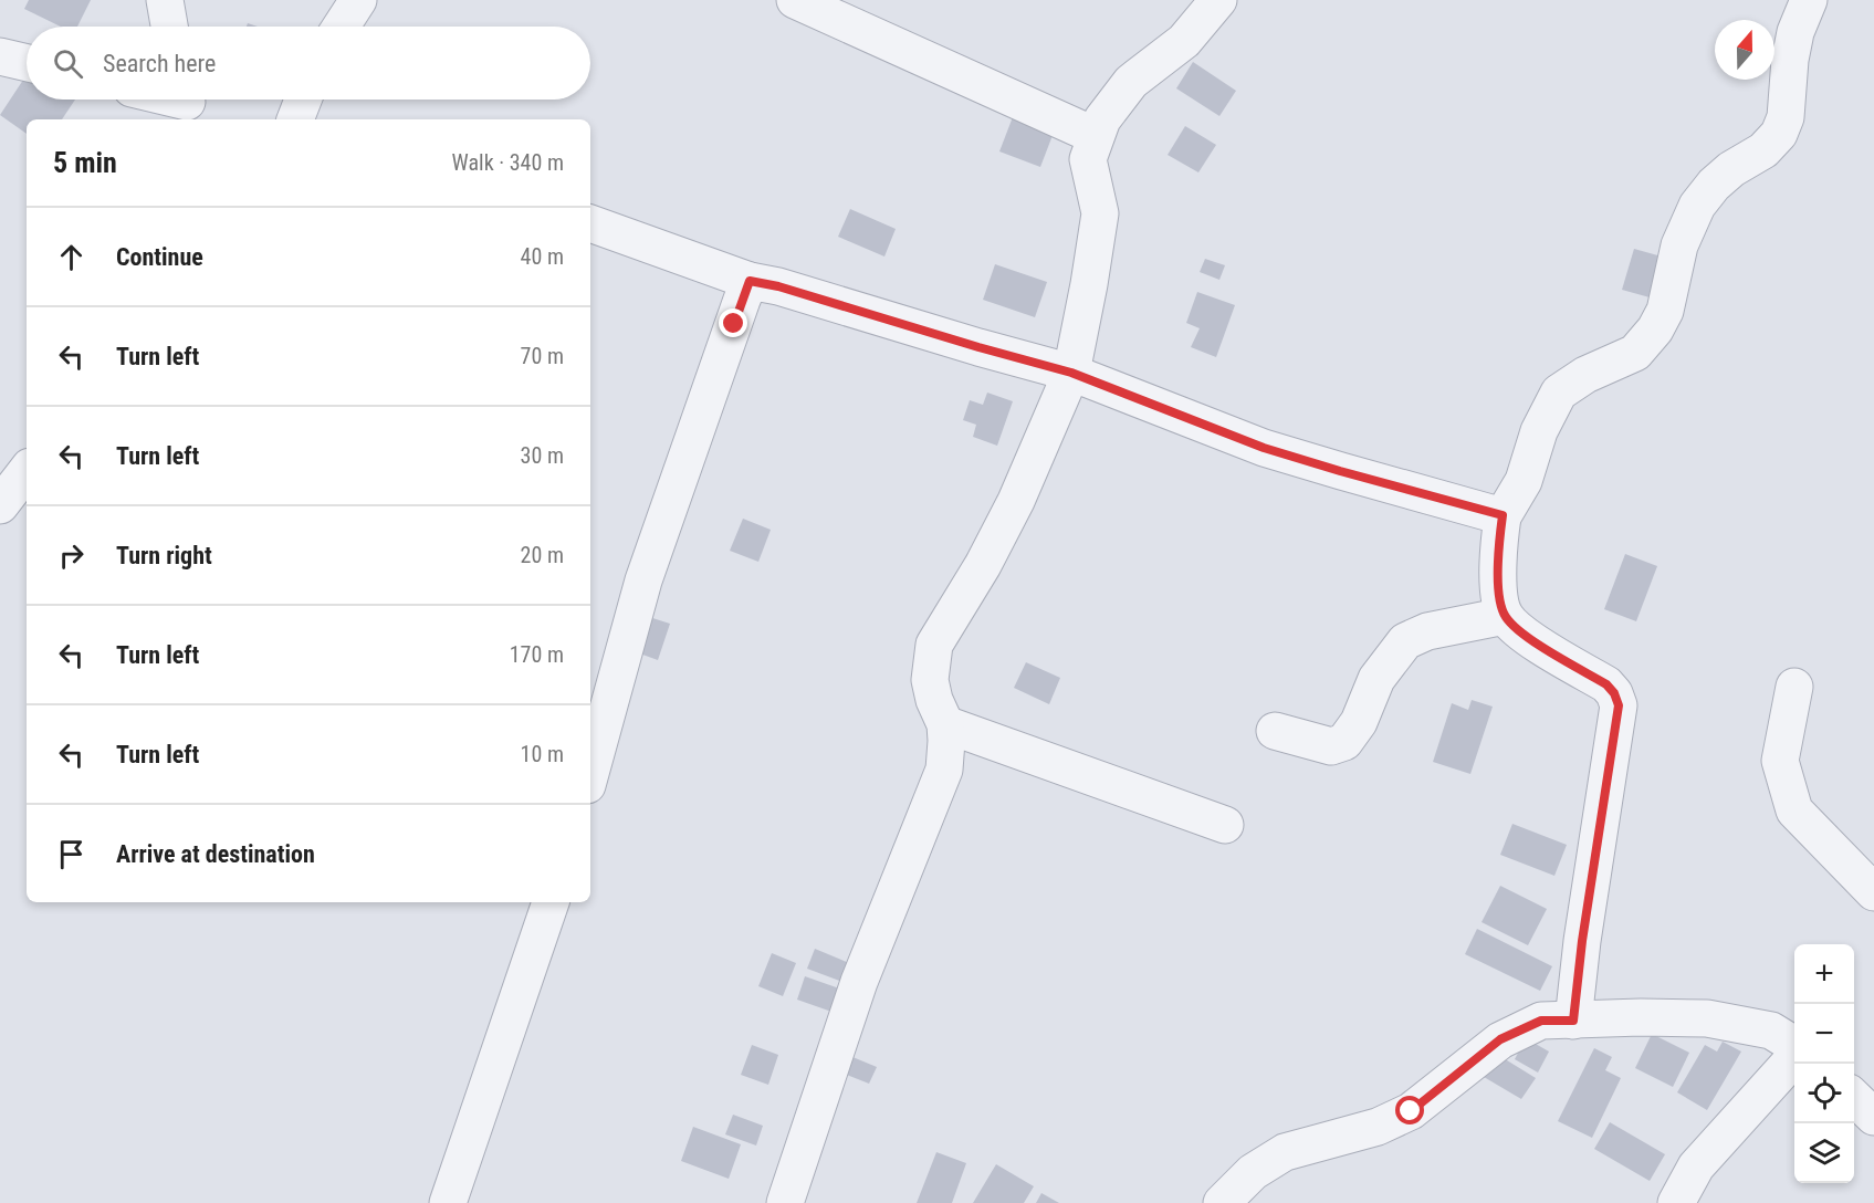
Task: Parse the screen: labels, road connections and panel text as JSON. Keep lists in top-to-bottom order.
{
  "north": "top",
  "page": {
    "search": "Search here",
    "heading": ["5 min", "Walk · 340 m"],
    "list": [
      ["Continue", "40 m"],
      ["Turn left", "70 m"],
      ["Turn left", "30 m"],
      ["Turn right", "20 m"],
      ["Turn left", "170 m"],
      ["Turn left", "10 m"],
      "Arrive at destination"
    ],
    "map_buttons": ["+", "−"]
  }
}
